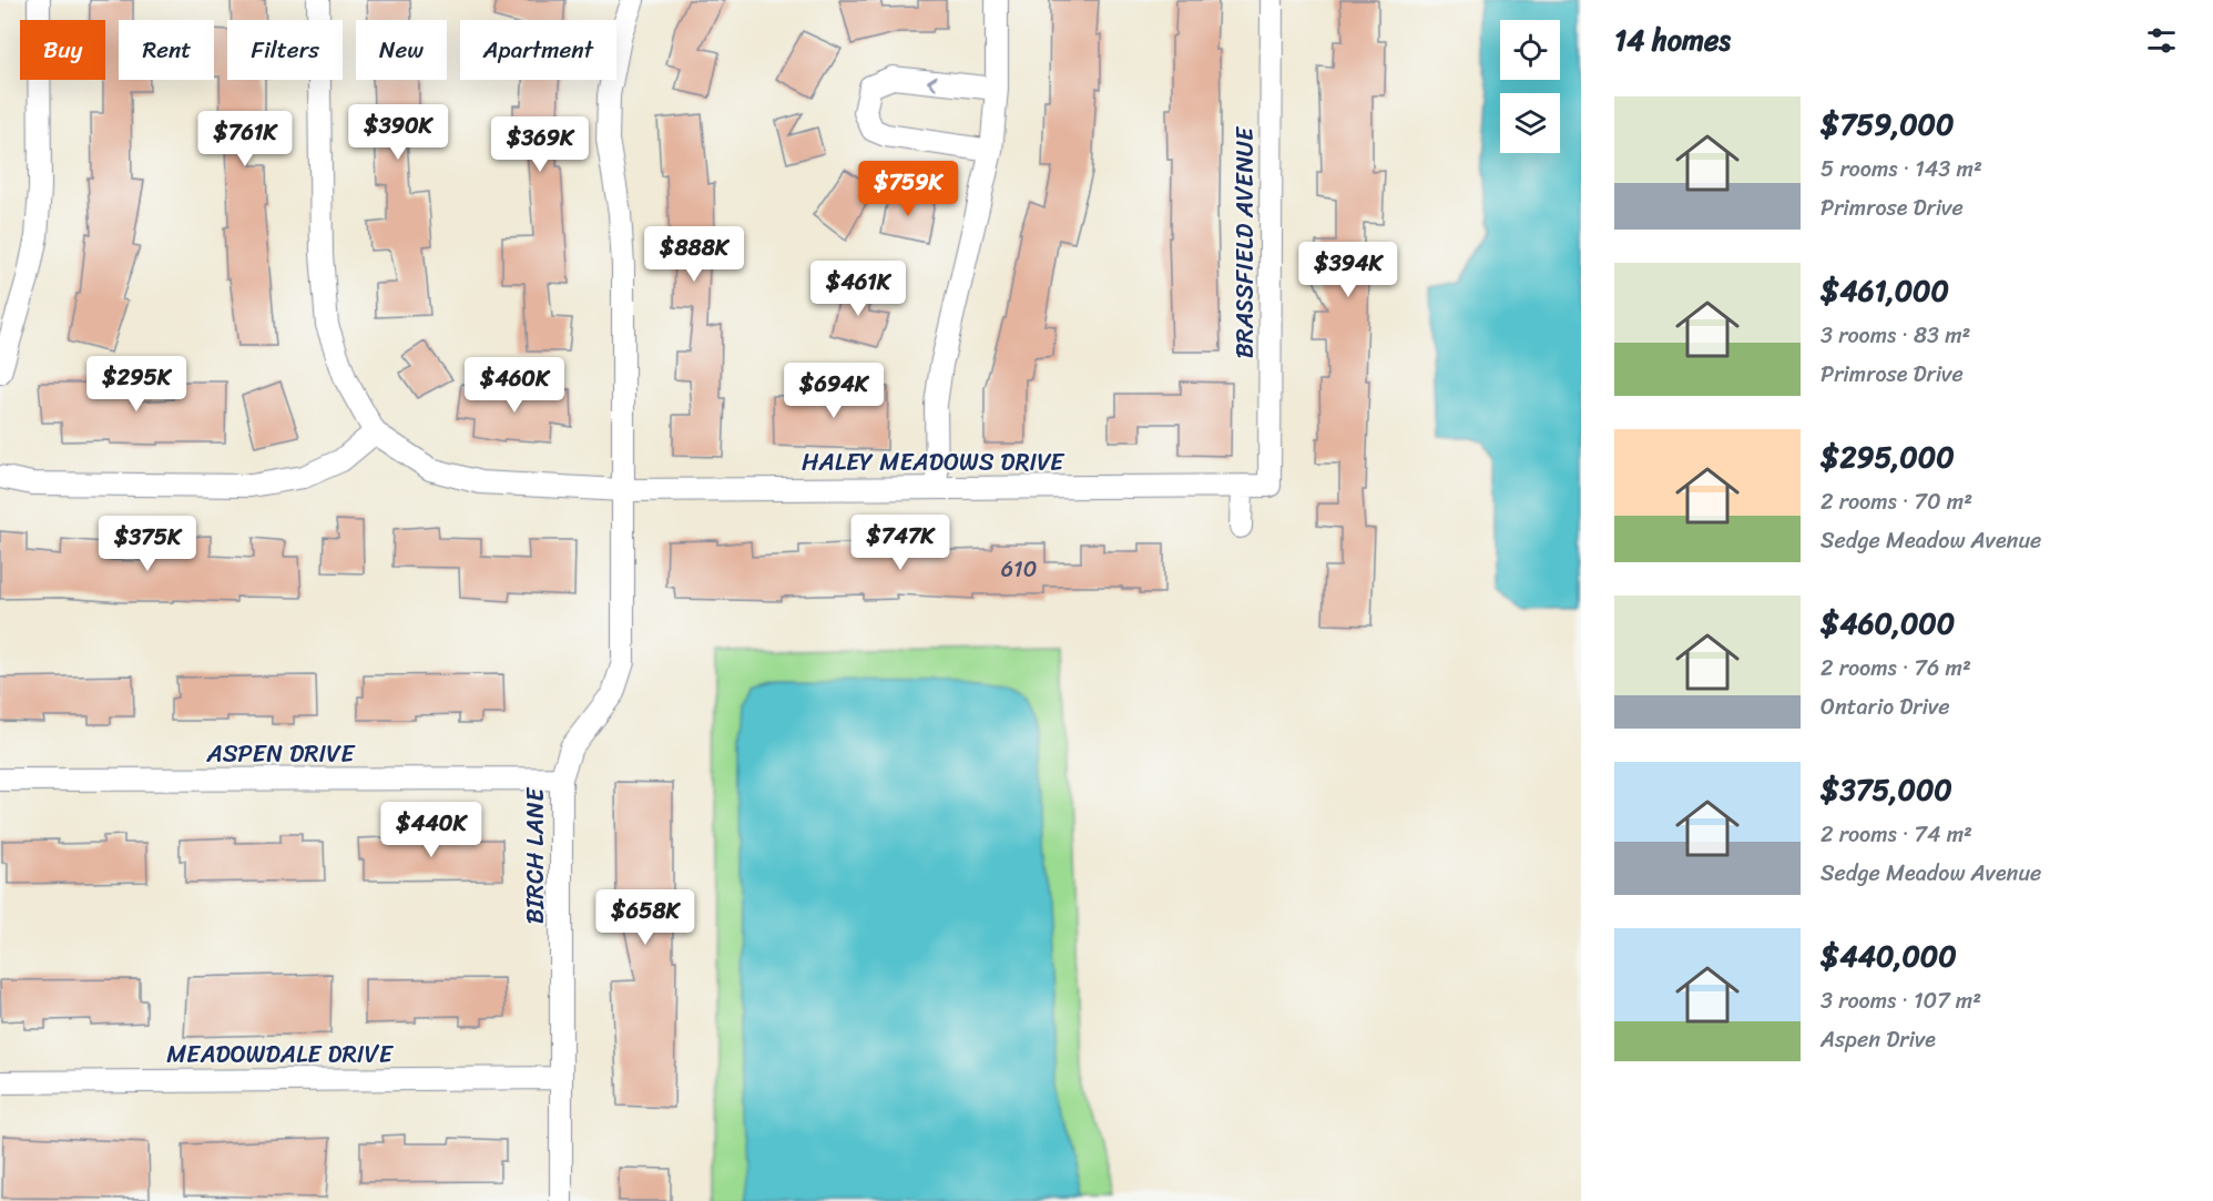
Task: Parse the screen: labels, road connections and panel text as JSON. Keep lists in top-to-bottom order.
{
  "streets": {
    "street": [
      "BRASSFIELD AVENUE",
      "HALEY MEADOWS DRIVE",
      "ASPEN DRIVE",
      "BIRCH LANE",
      "MEADOWDALE DRIVE"
    ]
  },
  "crossings": [
    ["BRASSFIELD AVENUE", "HALEY MEADOWS DRIVE"],
    ["HALEY MEADOWS DRIVE", "BIRCH LANE"],
    ["ASPEN DRIVE", "BIRCH LANE"],
    ["BIRCH LANE", "MEADOWDALE DRIVE"]
  ],
  "house_numbers": ["610"],
  "page": {
    "heading": "14 homes",
    "chip": [
      "Buy",
      "Rent",
      "Filters",
      "New",
      "Apartment"
    ],
    "list": [
      {
        "name": "$759,000",
        "note": "5 rooms · 143 m² · Primrose Drive"
      },
      {
        "name": "$461,000",
        "note": "3 rooms · 83 m² · Primrose Drive"
      },
      {
        "name": "$295,000",
        "note": "2 rooms · 70 m² · Sedge Meadow Avenue"
      },
      {
        "name": "$460,000",
        "note": "2 rooms · 76 m² · Ontario Drive"
      },
      {
        "name": "$375,000",
        "note": "2 rooms · 74 m² · Sedge Meadow Avenue"
      },
      {
        "name": "$440,000",
        "note": "3 rooms · 107 m² · Aspen Drive"
      }
    ],
    "price": [
      "$390K",
      "$761K",
      "$369K",
      "$759K",
      "$888K",
      "$394K",
      "$461K",
      "$295K",
      "$460K",
      "$694K",
      "$747K",
      "$375K",
      "$440K",
      "$658K"
    ]
  }
}
